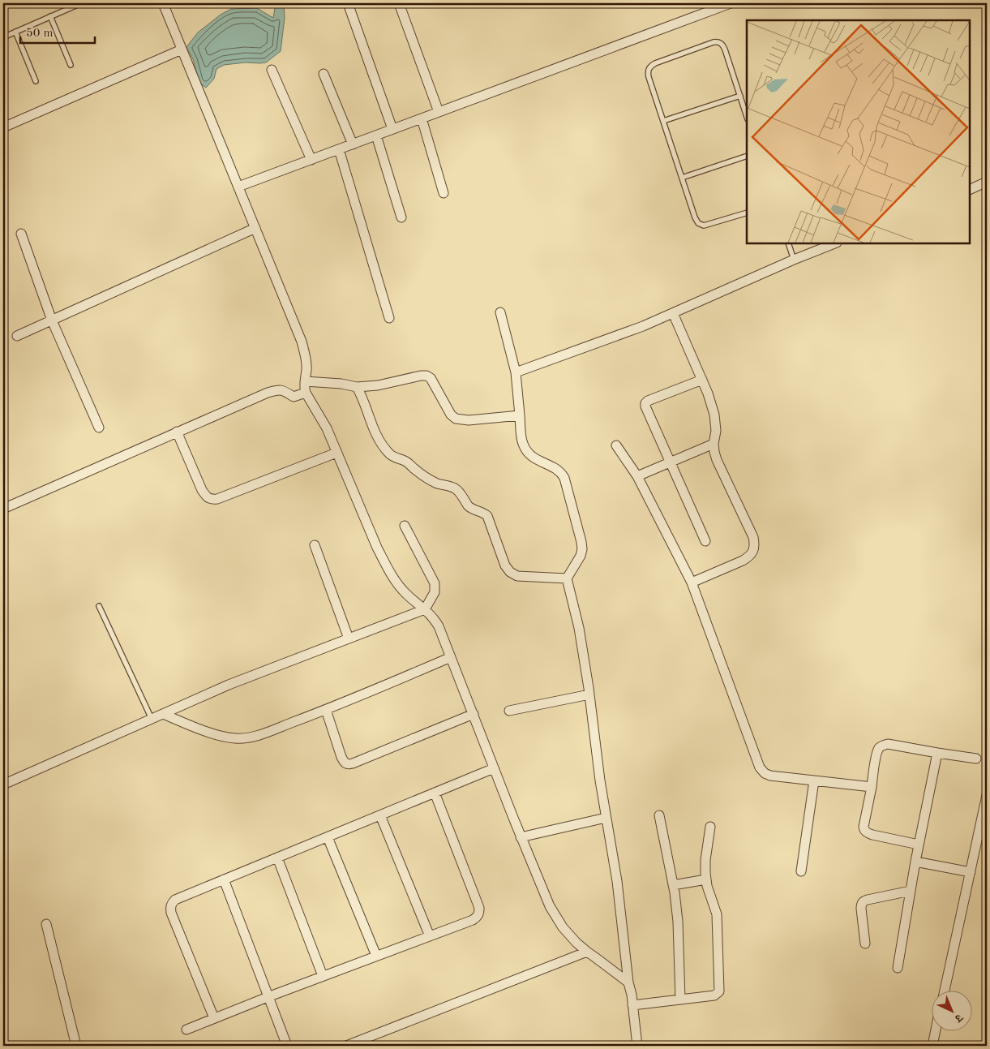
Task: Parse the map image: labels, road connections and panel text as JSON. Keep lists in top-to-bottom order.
{
  "scale_bar": "50 m",
  "north": "bottom right"
}
